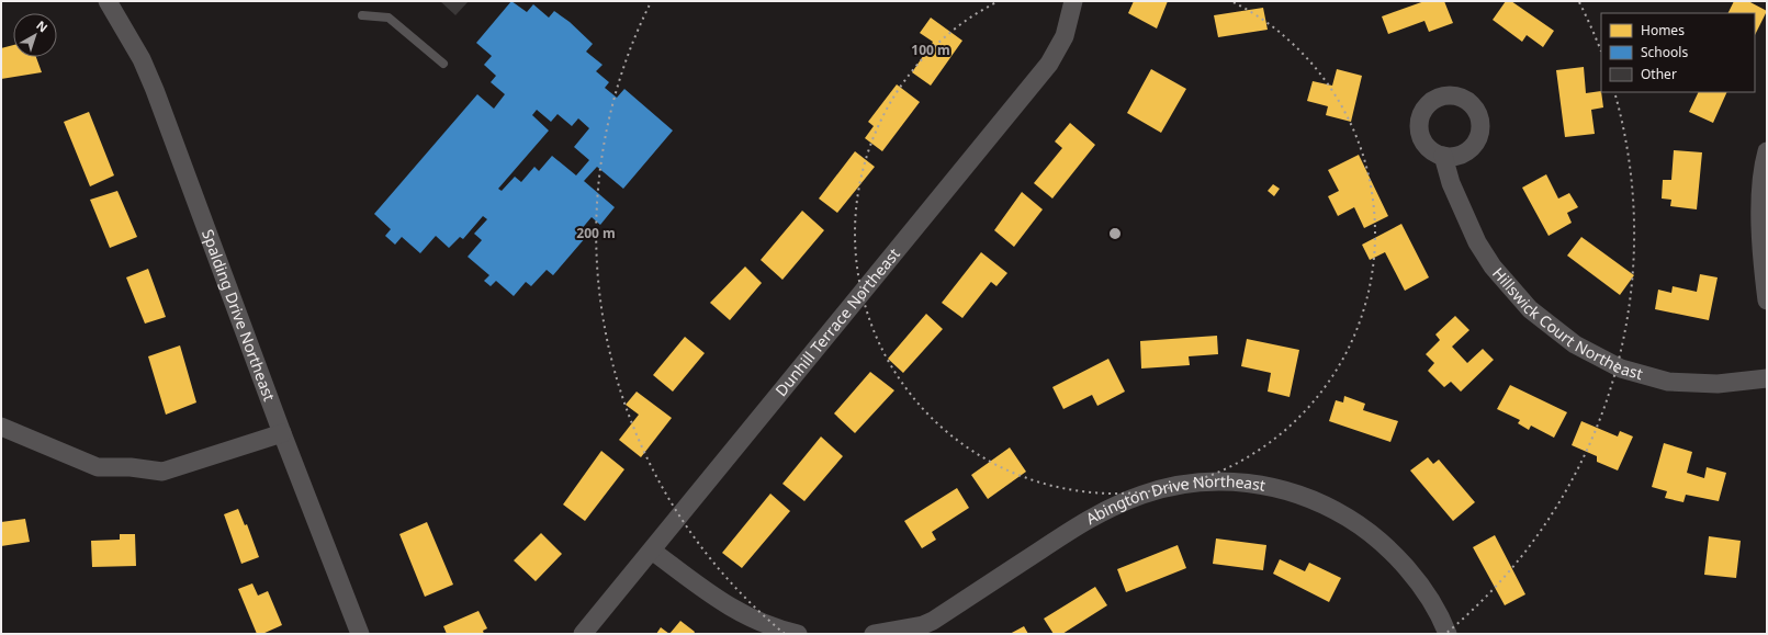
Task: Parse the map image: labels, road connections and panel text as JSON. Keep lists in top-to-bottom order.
{
  "streets": {
    "street": [
      "Spalding Drive Northeast",
      "Hillswick Court Northeast",
      "Dunhill Terrace Northeast",
      "Abington Drive Northeast"
    ]
  },
  "legend": ["Homes", "Schools", "Other"],
  "north": "top right",
  "rings": ["100 m", "200 m"]
}
